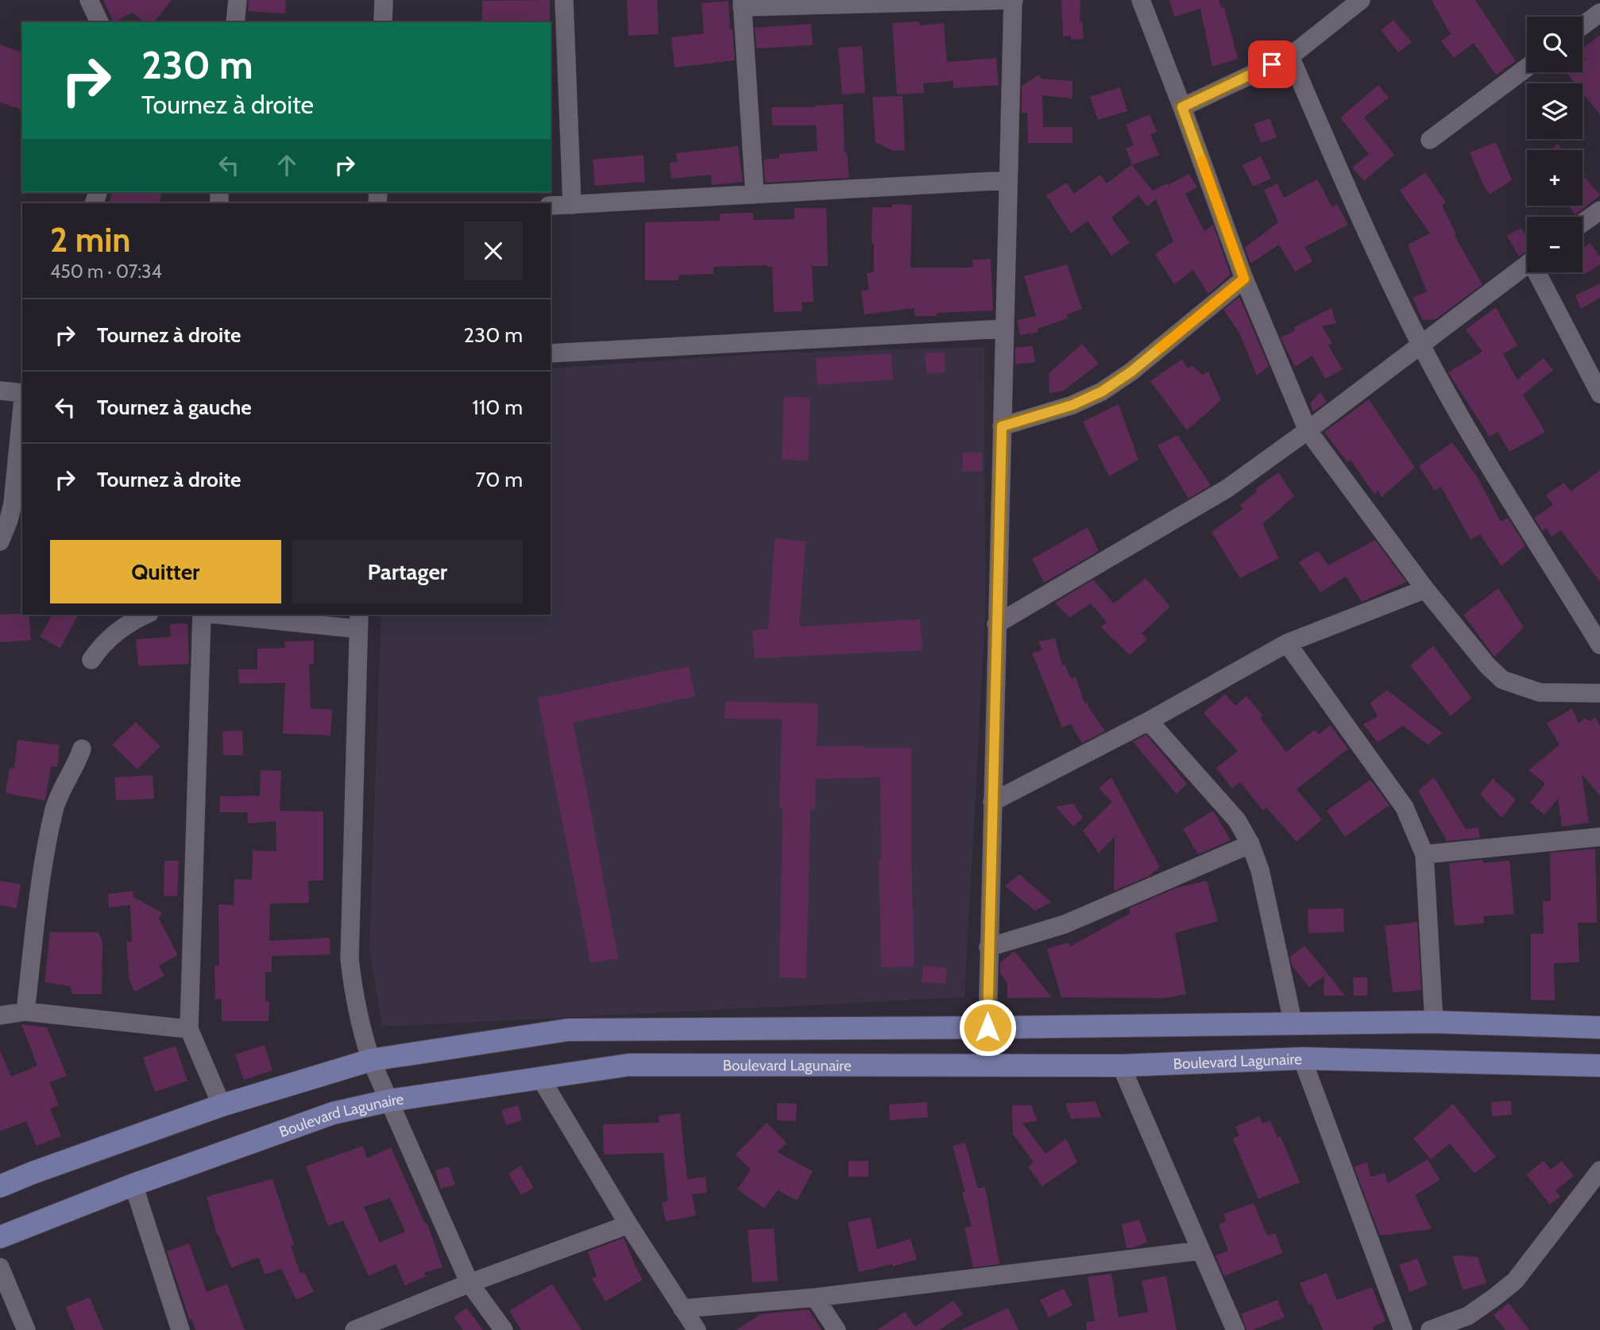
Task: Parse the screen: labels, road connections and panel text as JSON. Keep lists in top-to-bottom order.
{
  "streets": {
    "main road": ["Boulevard Lagunaire"]
  },
  "page": {
    "map_buttons": ["+", "−"],
    "turn": ["230 m", "Tournez à droite"],
    "heading": ["2 min", "450 m · 07:34"],
    "list": [
      {
        "name": "Tournez à droite",
        "value": "230 m"
      },
      {
        "name": "Tournez à gauche",
        "value": "110 m"
      },
      {
        "name": "Tournez à droite",
        "value": "70 m"
      }
    ],
    "buttons": ["Quitter", "Partager"]
  }
}
